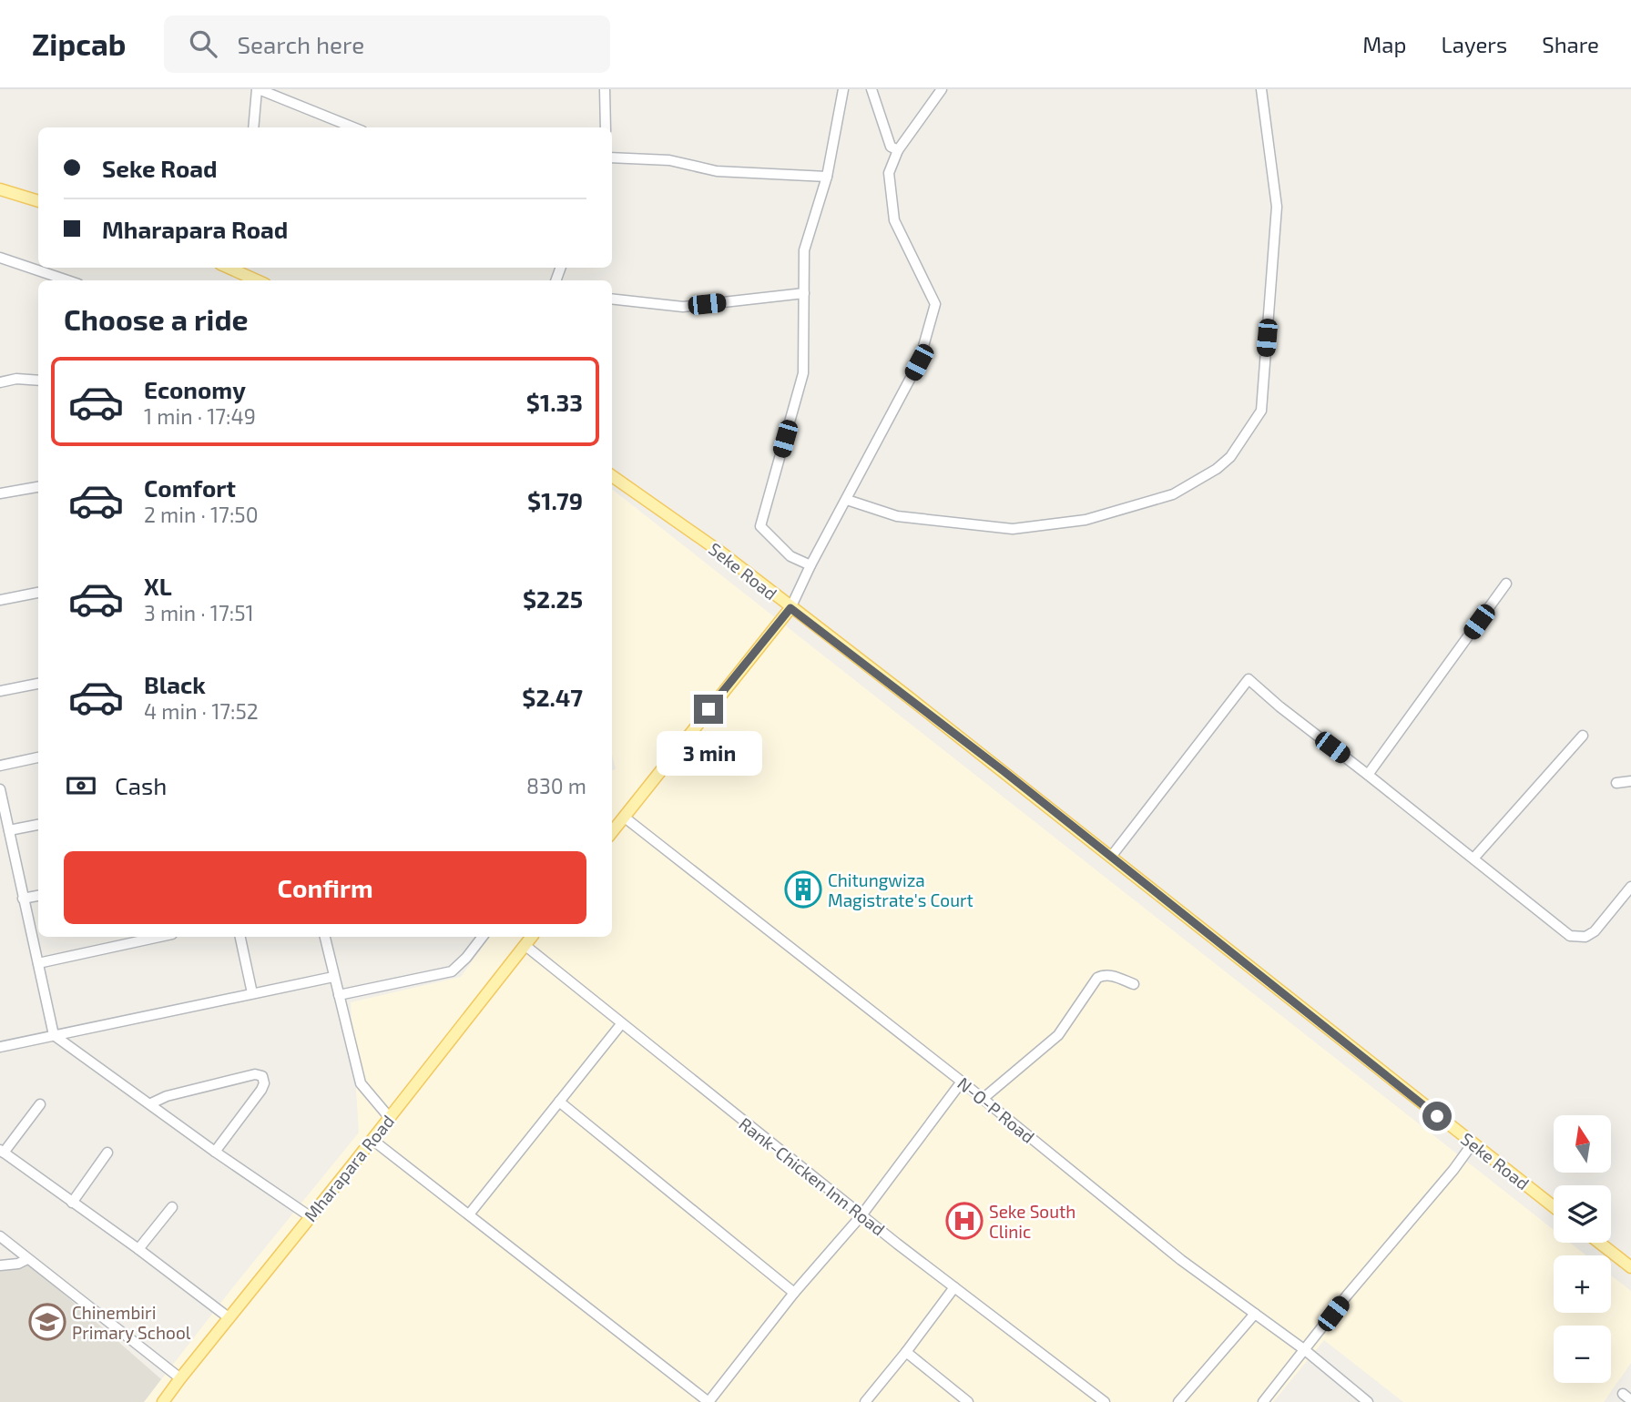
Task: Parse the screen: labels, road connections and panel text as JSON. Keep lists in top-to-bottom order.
{
  "streets": {
    "main road": ["Seke Road", "Mharapara Road"],
    "street": ["N-O-P Road", "Rank-Chicken Inn Road"]
  },
  "crossings": [
    ["Mharapara Road", "Rank-Chicken Inn Road"]
  ],
  "places": {
    "building": ["Chitungwiza Magistrate's Court"],
    "hospital": ["Seke South Clinic"],
    "school or university": ["Chinembiri Primary School"]
  },
  "north": "top",
  "page": {
    "header": "Zipcab",
    "search": "Search here",
    "nav": ["Map", "Layers", "Share"],
    "banner": ["Seke Road", "Mharapara Road"],
    "heading": "Choose a ride",
    "list": [
      {
        "name": "Economy",
        "note": "1 min · 17:49",
        "value": "$1.33"
      },
      {
        "name": "Comfort",
        "note": "2 min · 17:50",
        "value": "$1.79"
      },
      {
        "name": "XL",
        "note": "3 min · 17:51",
        "value": "$2.25"
      },
      {
        "name": "Black",
        "note": "4 min · 17:52",
        "value": "$2.47"
      }
    ],
    "bubble": "3 min",
    "pay": ["Cash", "830 m"],
    "buttons": "Confirm",
    "map_buttons": ["+", "−"]
  }
}
